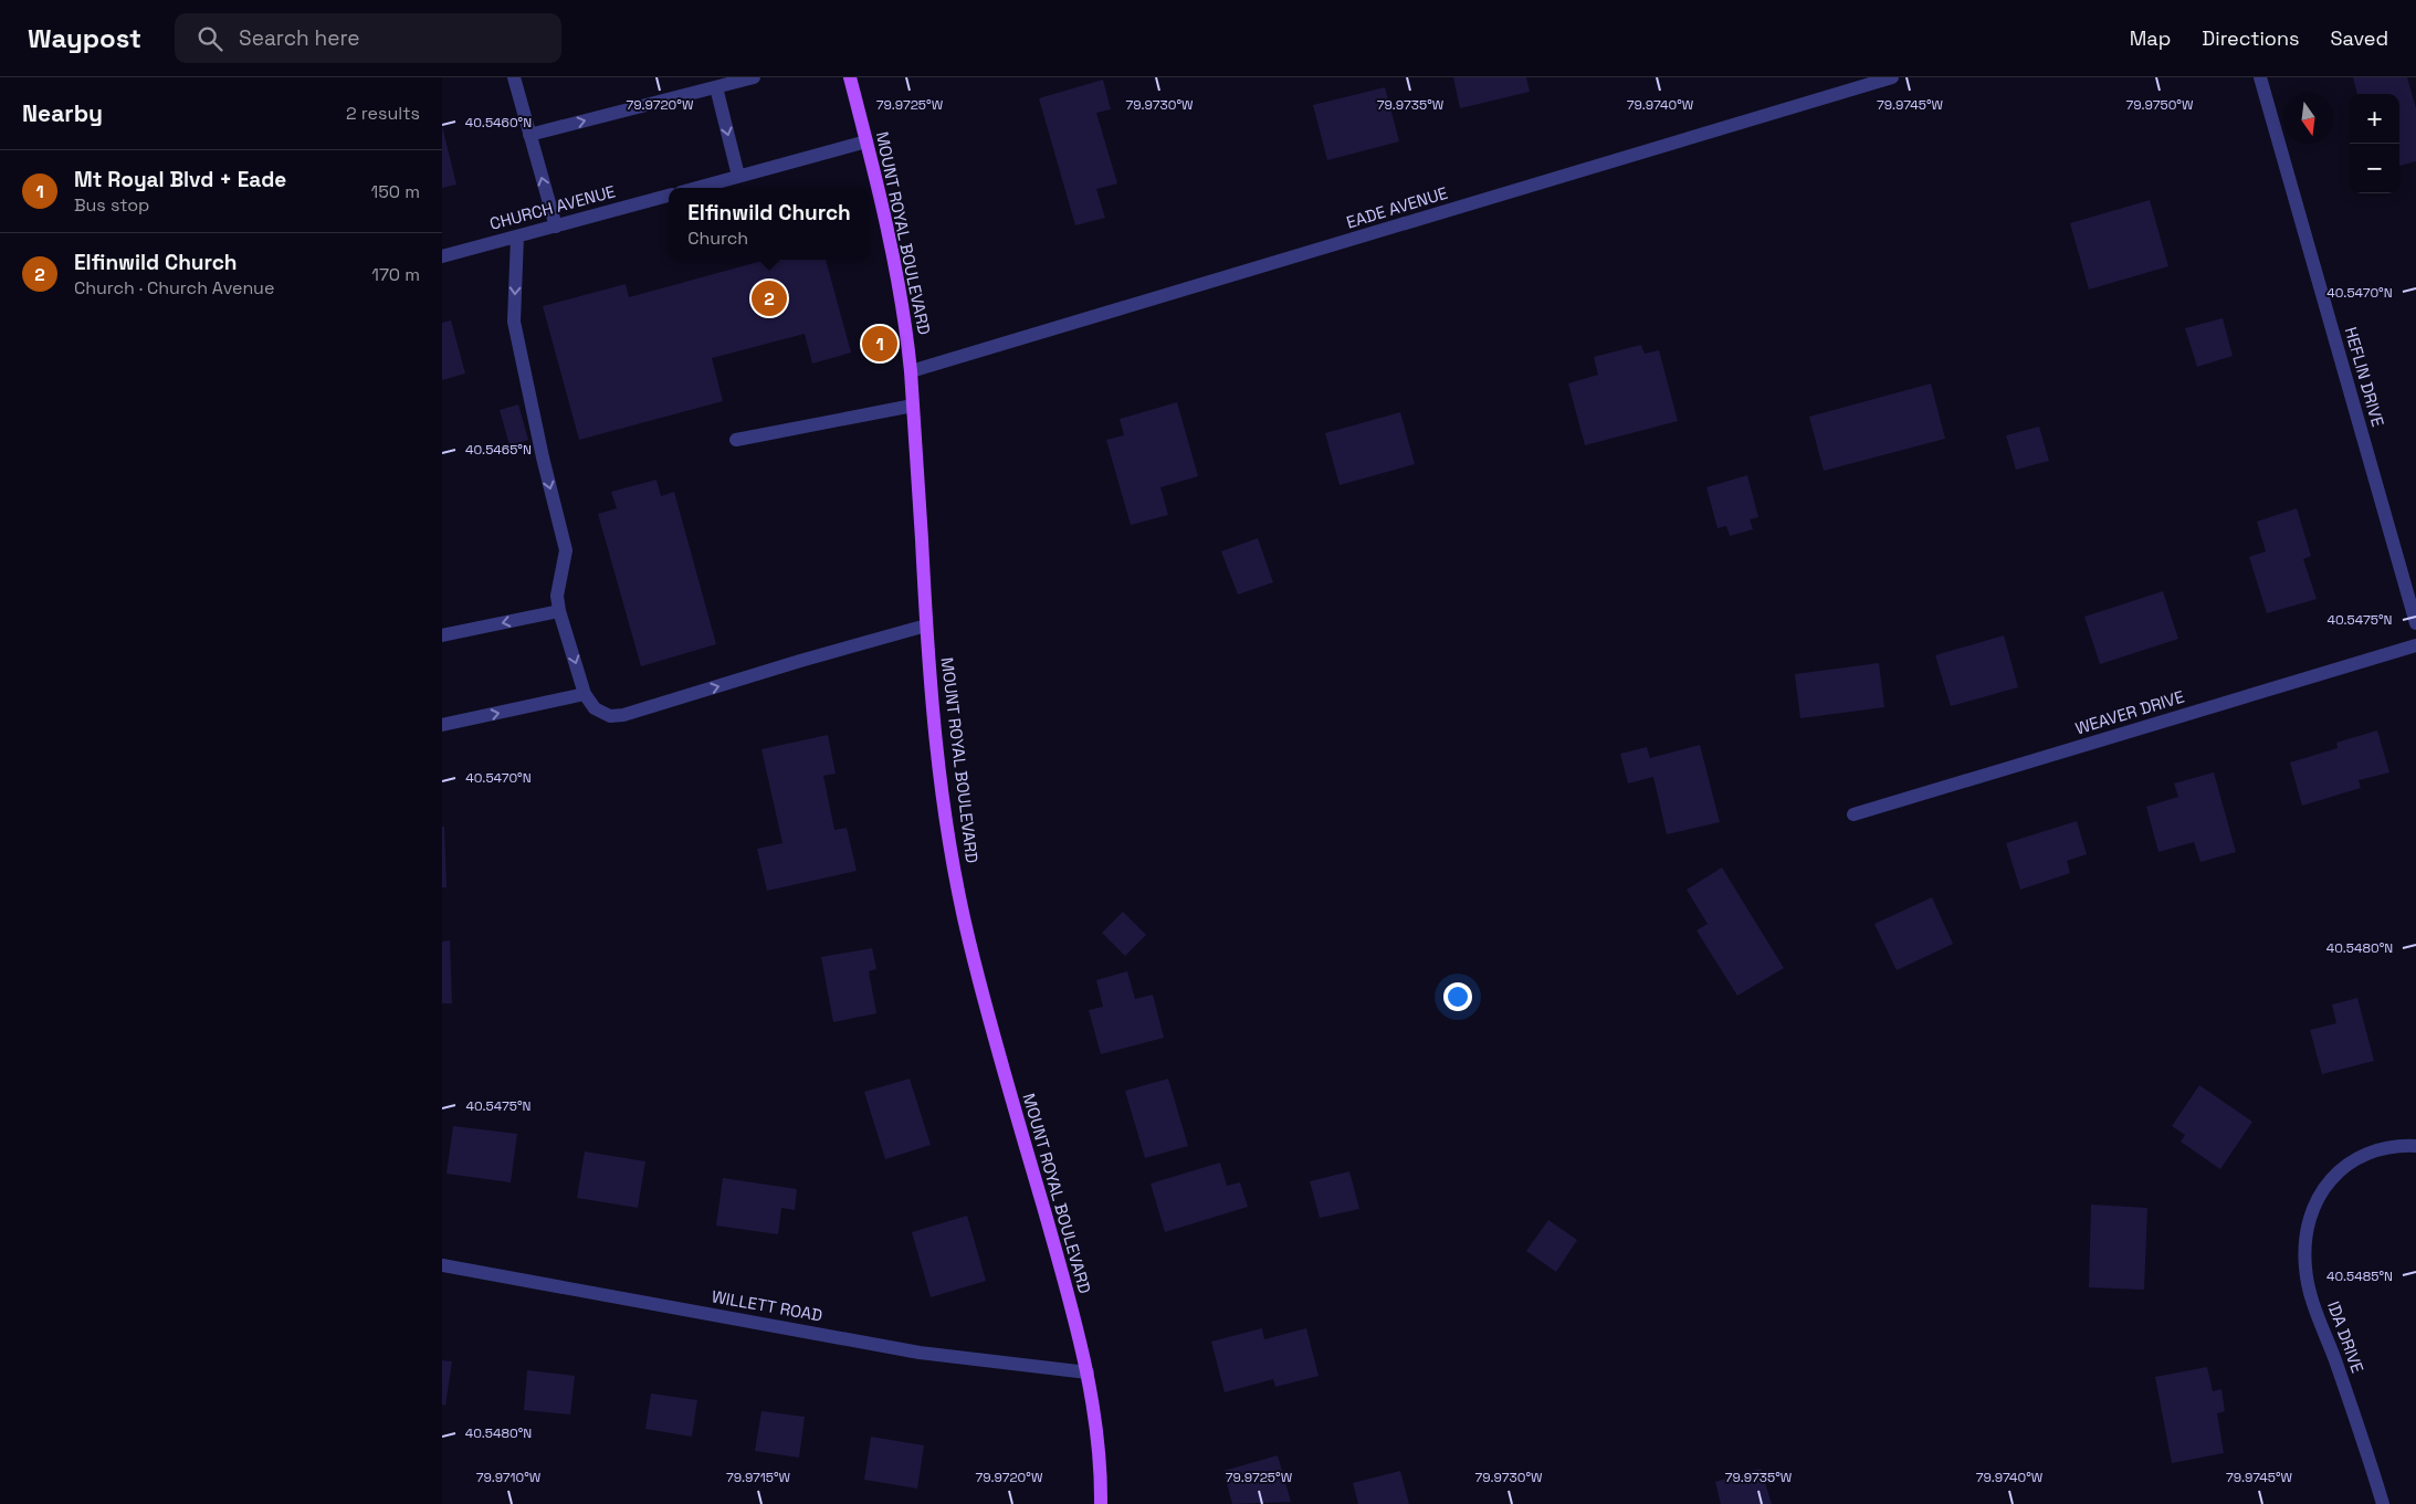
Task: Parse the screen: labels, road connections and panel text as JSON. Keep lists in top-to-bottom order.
{
  "streets": {
    "main road": ["MOUNT ROYAL BOULEVARD"],
    "street": [
      "CHURCH AVENUE",
      "EADE AVENUE",
      "HEFLIN DRIVE",
      "WEAVER DRIVE",
      "WILLETT ROAD",
      "IDA DRIVE"
    ]
  },
  "crossings": [
    ["EADE AVENUE", "MOUNT ROYAL BOULEVARD"],
    ["MOUNT ROYAL BOULEVARD", "WILLETT ROAD"]
  ],
  "north": "bottom",
  "page": {
    "header": "Waypost",
    "search": "Search here",
    "nav": ["Map", "Directions", "Saved"],
    "heading": ["Nearby", "2 results"],
    "map_buttons": ["+", "−"],
    "list": [
      {
        "mark": "1",
        "name": "Mt Royal Blvd + Eade",
        "note": "Bus stop",
        "value": "150 m"
      },
      {
        "mark": "2",
        "name": "Elfinwild Church",
        "note": "Church · Church Avenue",
        "value": "170 m"
      }
    ],
    "popup": ["Elfinwild Church", "Church"],
    "pins": ["2", "1"]
  },
  "coordinates": [
    "79.9720°W",
    "79.9725°W",
    "79.9730°W",
    "79.9735°W",
    "79.9740°W",
    "79.9745°W",
    "79.9750°W",
    "40.5460°N",
    "40.5470°N",
    "40.5465°N",
    "40.5475°N",
    "40.5480°N",
    "40.5485°N",
    "79.9710°W",
    "79.9715°W"
  ]
}
